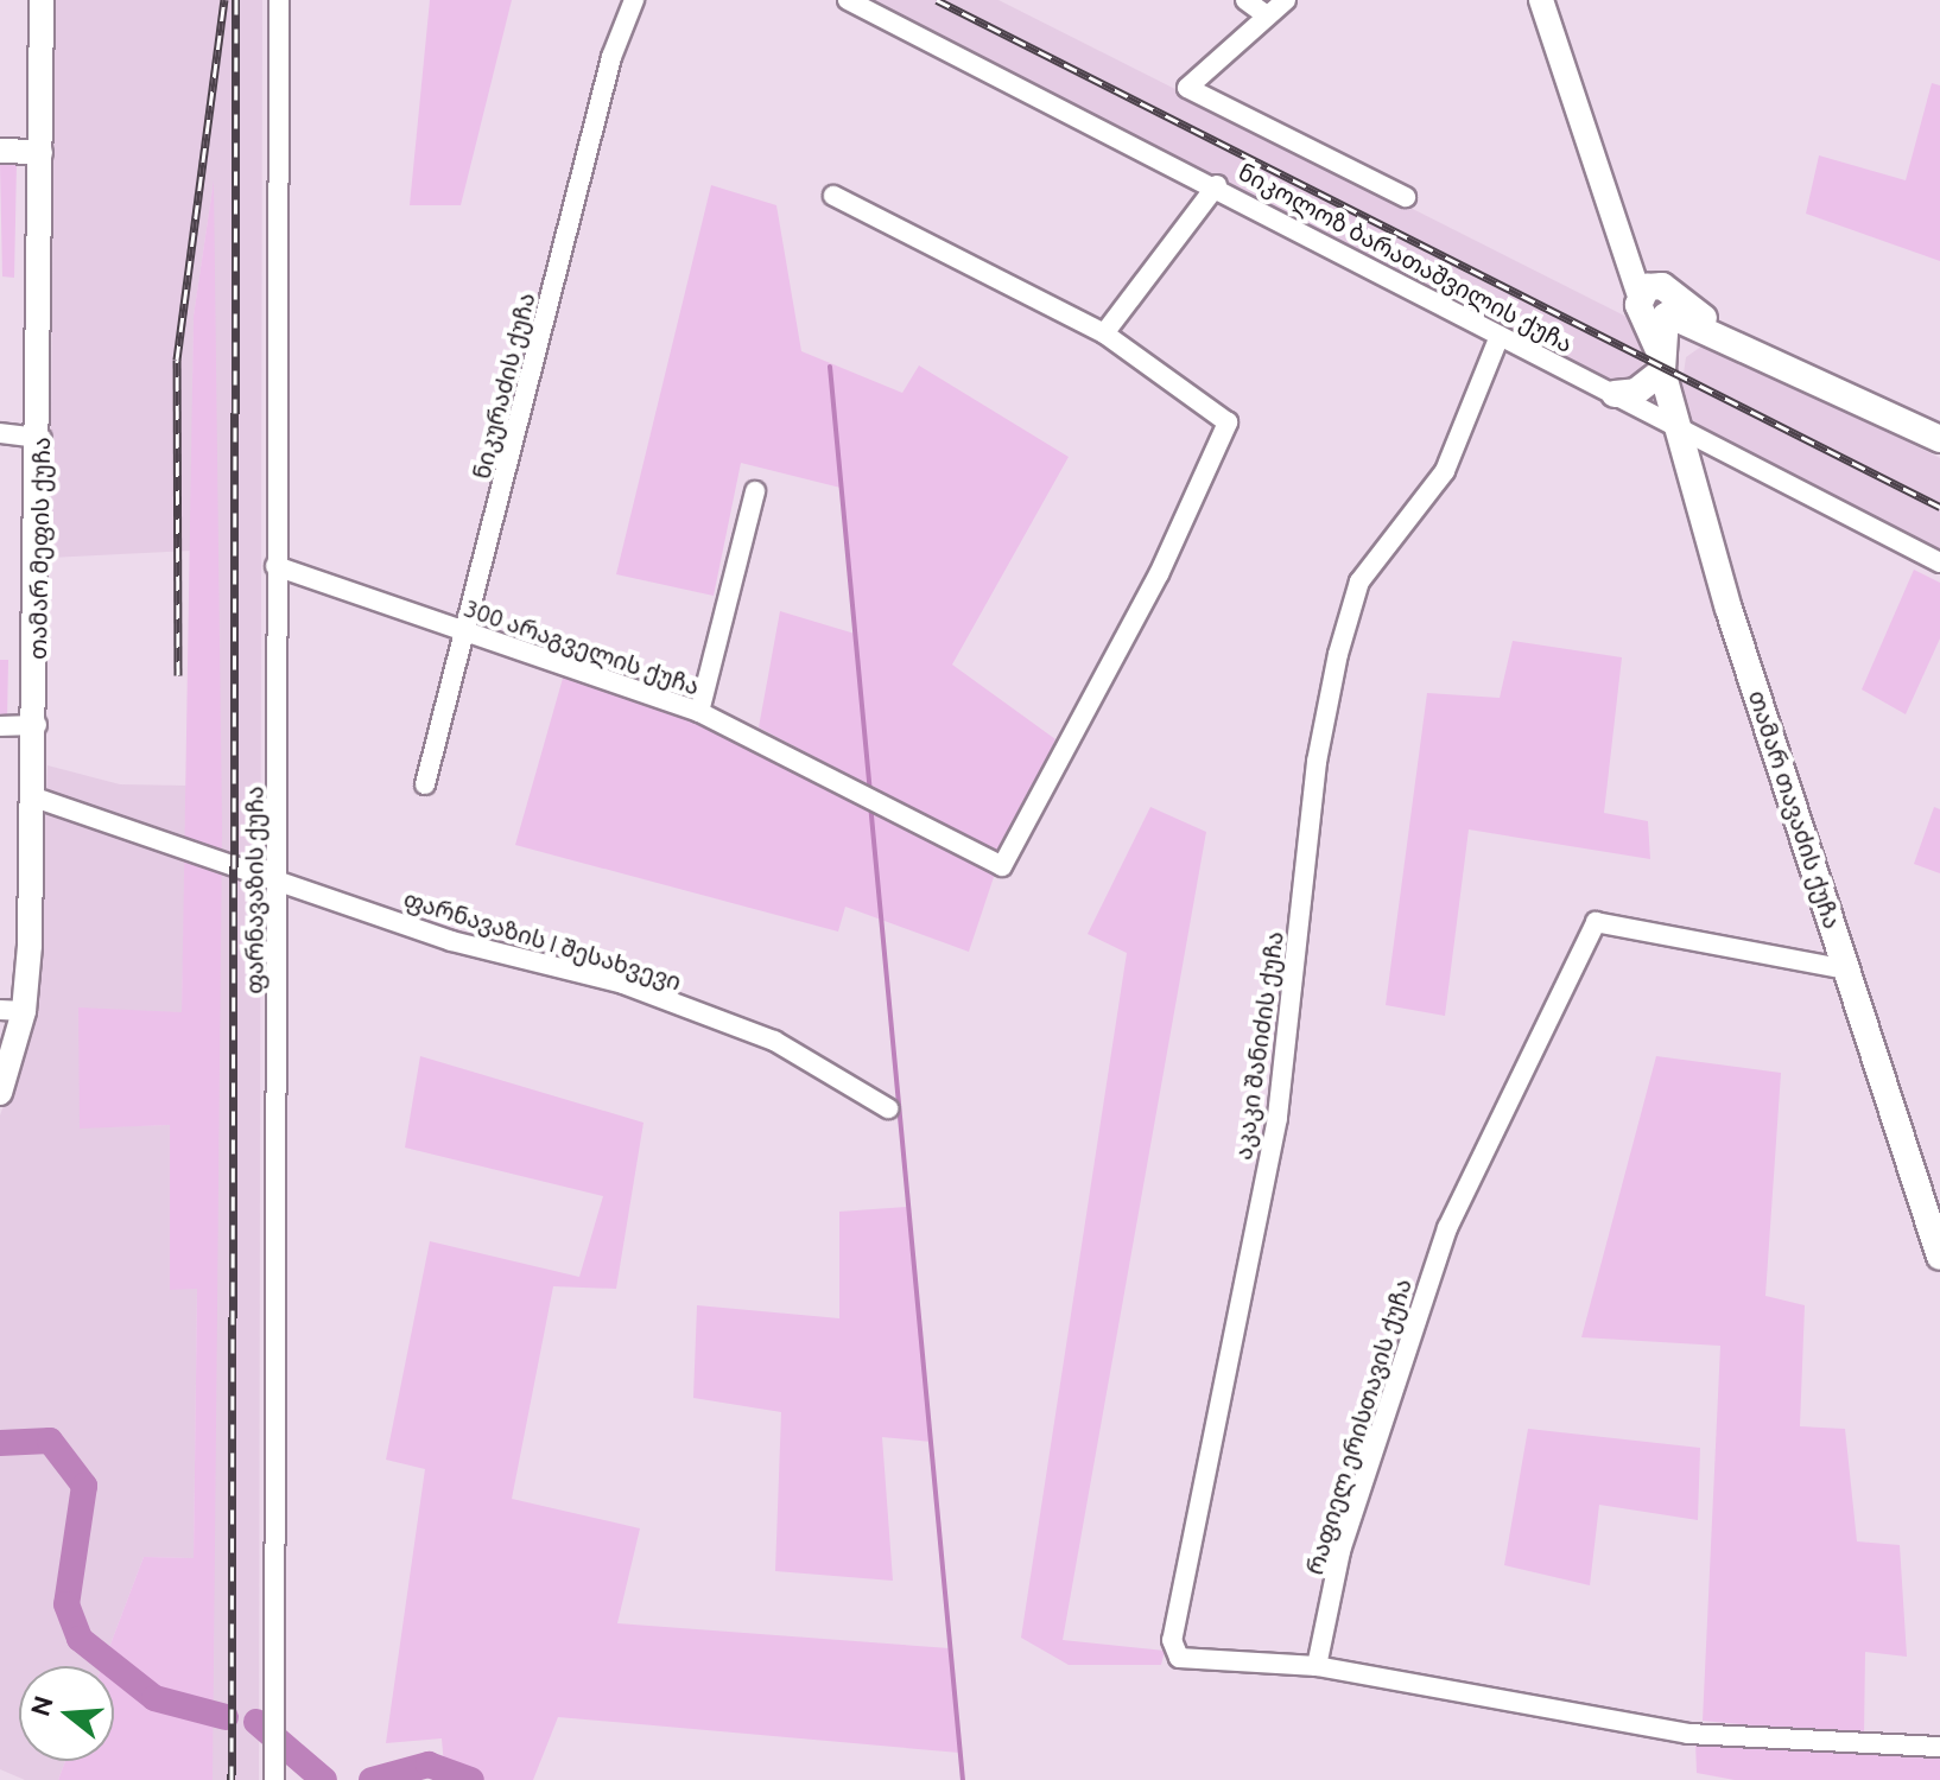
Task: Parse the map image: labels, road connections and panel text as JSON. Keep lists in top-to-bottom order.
{
  "streets": {
    "highway": ["თამარ თავაძის ქუჩა"],
    "main road": ["თამარ მეფის ქუჩა"],
    "street": [
      "ნიკოლოზ ბარათაშვილის ქუჩა",
      "ნიკურაძის ქუჩა",
      "300 არაგველის ქუჩა",
      "ფარნავაზის ქუჩა",
      "ფარნავაზის I შესახვევი",
      "აკაკი შანიძის ქუჩა",
      "რაფიელ ერისთავის ქუჩა"
    ]
  },
  "crossings": [
    ["ნიკოლოზ ბარათაშვილის ქუჩა", "თამარ თავაძის ქუჩა"],
    ["ნიკოლოზ ბარათაშვილის ქუჩა", "აკაკი შანიძის ქუჩა"],
    ["ნიკურაძის ქუჩა", "300 არაგველის ქუჩა"],
    ["თამარ მეფის ქუჩა", "ფარნავაზის I შესახვევი"],
    ["300 არაგველის ქუჩა", "ფარნავაზის ქუჩა"],
    ["თამარ თავაძის ქუჩა", "რაფიელ ერისთავის ქუჩა"],
    ["ფარნავაზის ქუჩა", "ფარნავაზის I შესახვევი"],
    ["აკაკი შანიძის ქუჩა", "რაფიელ ერისთავის ქუჩა"]
  ],
  "north": "left"
}
